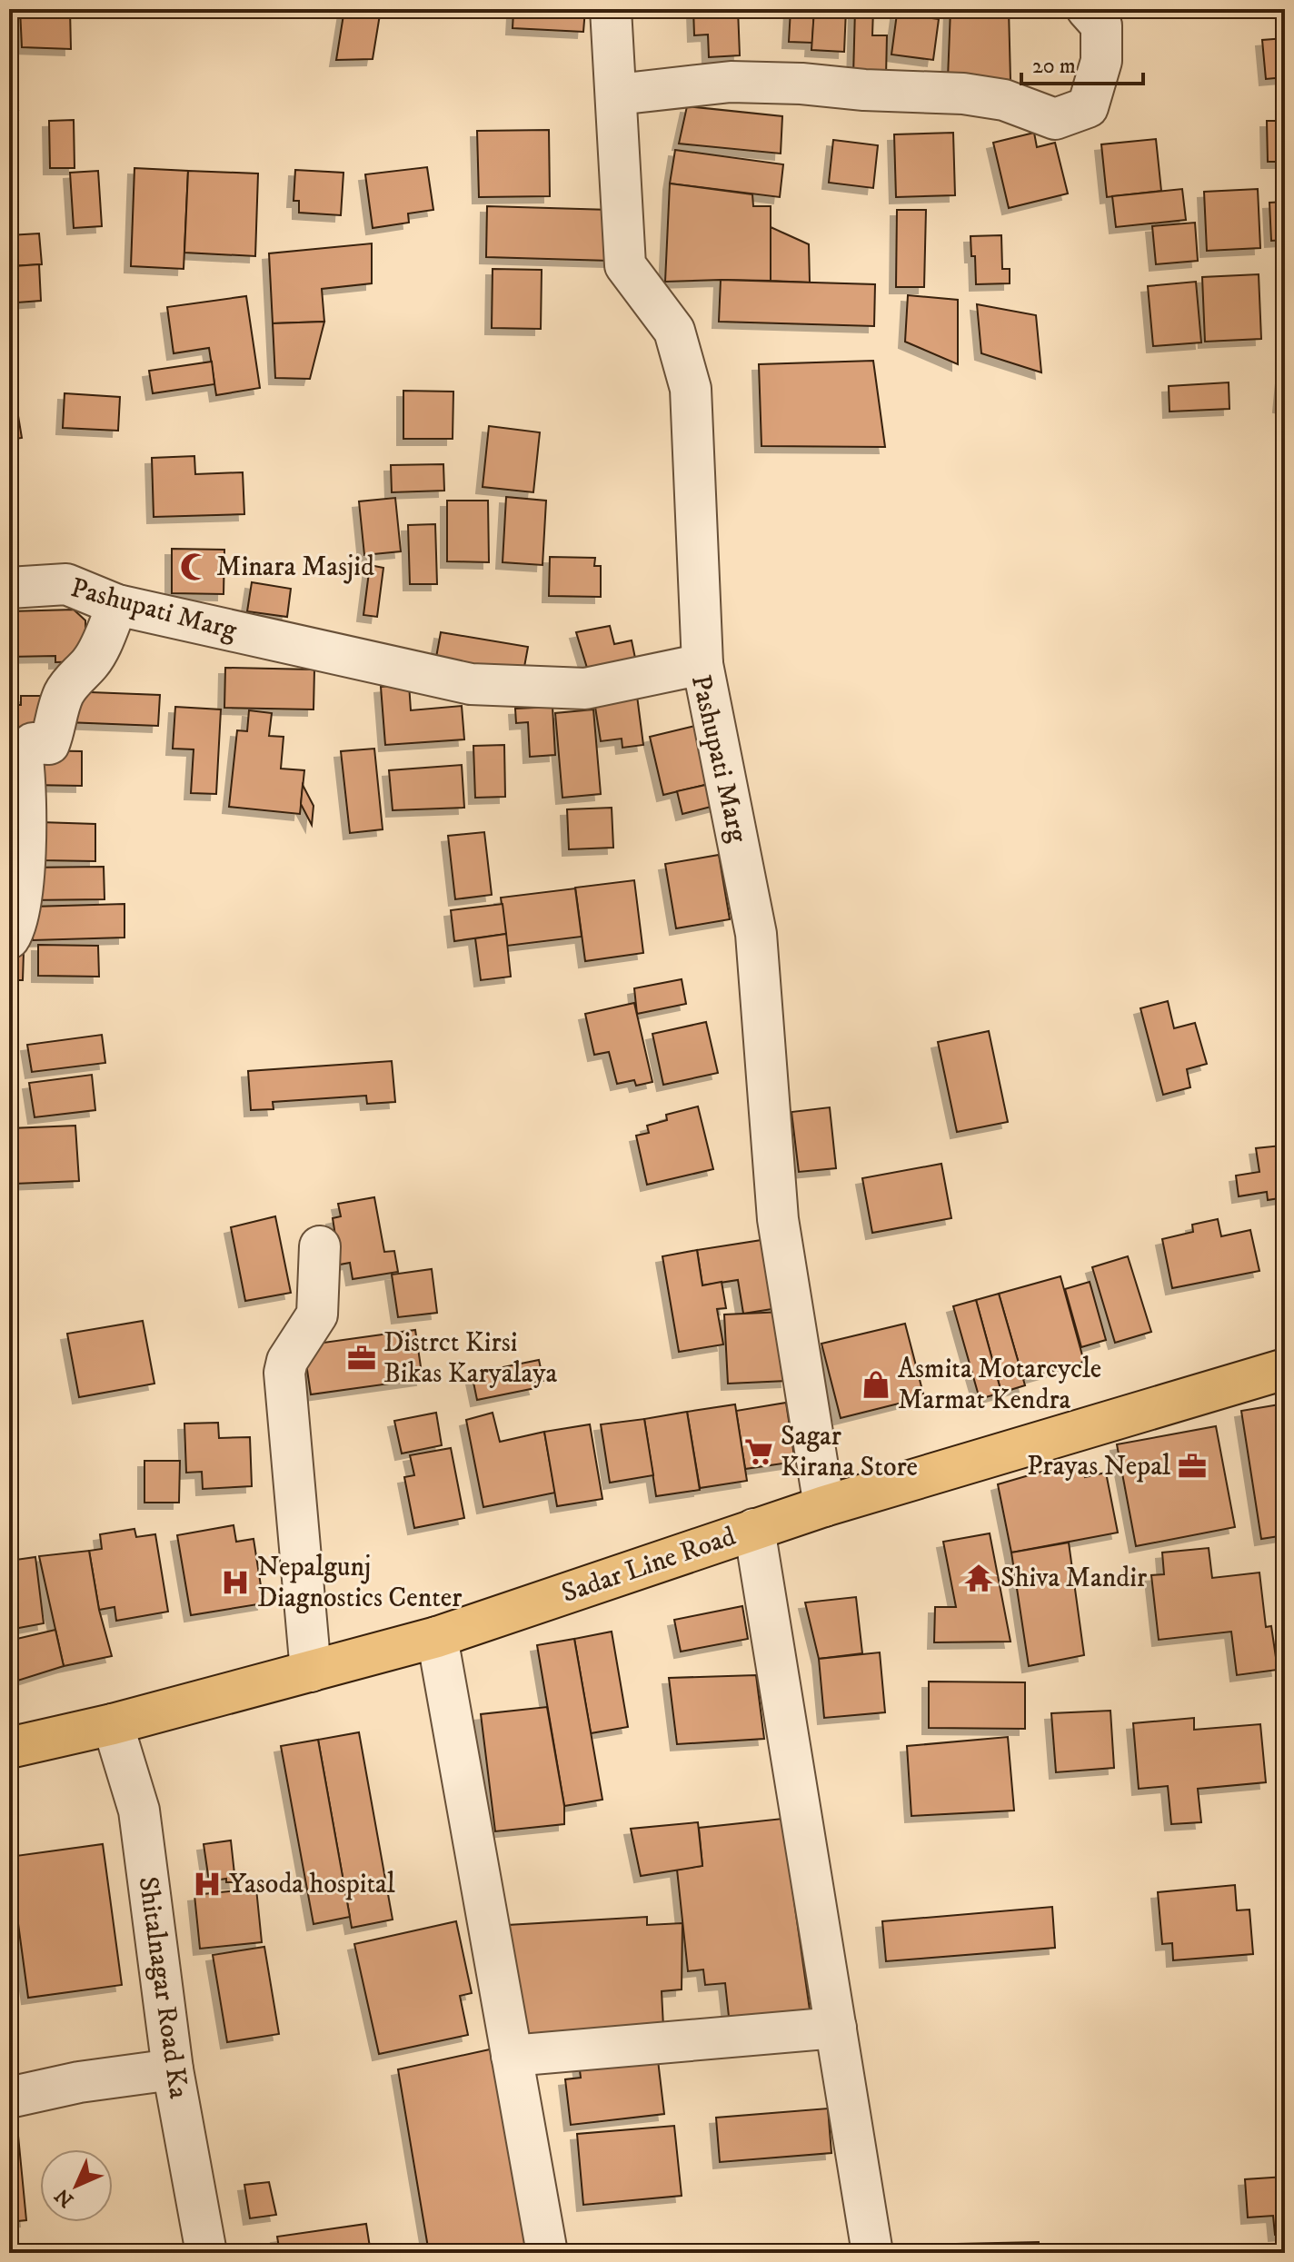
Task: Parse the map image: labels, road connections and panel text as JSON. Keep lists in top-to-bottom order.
{
  "streets": {
    "main road": ["Sadar Line Road"],
    "street": ["Pashupati Marg", "Shitalnagar Road Ka"]
  },
  "crossings": [
    ["Pashupati Marg", "Sadar Line Road"],
    ["Sadar Line Road", "Shitalnagar Road Ka"]
  ],
  "places": {
    "mosque": ["Minara Masjid"],
    "office": ["Distrct Kirsi Bikas Karyalaya", "Prayas Nepal"],
    "shop": ["Asmita Motarcycle Marmat Kendra"],
    "supermarket": ["Sagar Kirana Store"],
    "temple": ["Shiva Mandir"],
    "hospital": ["Nepalgunj Diagnostics Center", "Yasoda hospital"]
  },
  "scale_bar": "20 m",
  "north": "bottom left"
}
